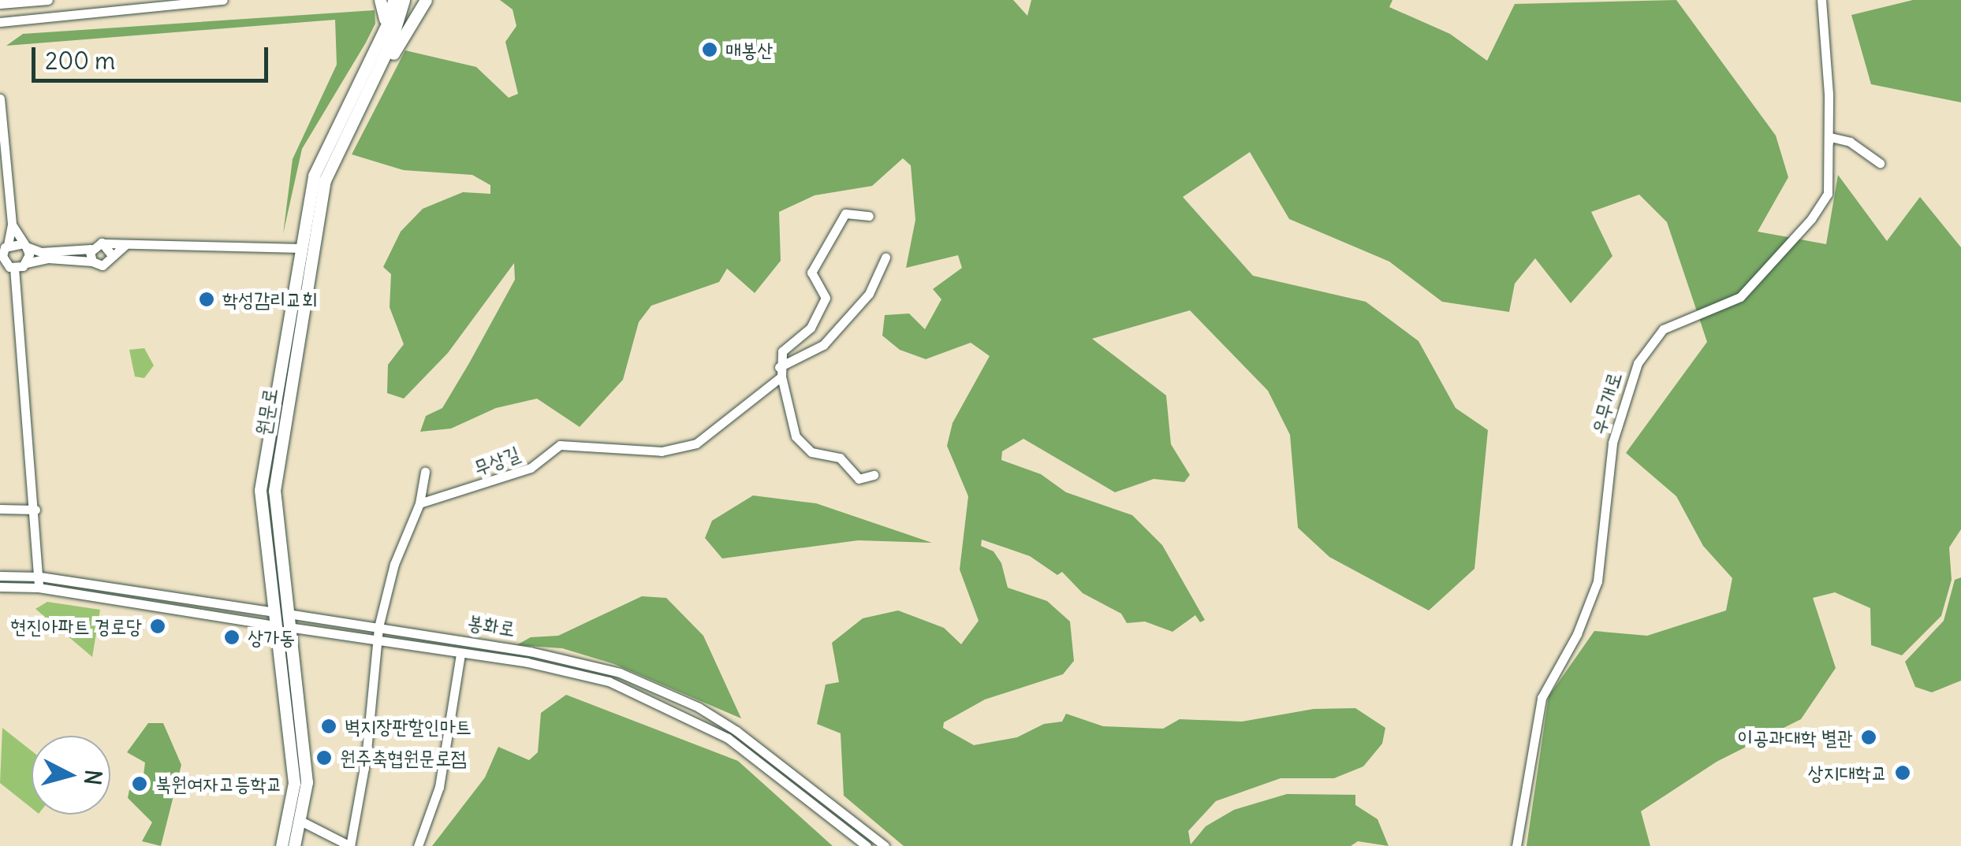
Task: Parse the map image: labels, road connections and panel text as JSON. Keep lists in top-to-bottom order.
{
  "streets": {
    "main road": ["원문로"],
    "street": ["우무개로", "무상길", "봉화로"]
  },
  "crossings": [
    ["원문로", "봉화로"]
  ],
  "places": [
    "매봉산",
    "학성감리교회",
    "현진아파트 경로당",
    "상가동",
    "벽지장판할인마트",
    "이공과대학 별관",
    "원주축협원문로점",
    "상지대학교",
    "북원여자고등학교"
  ],
  "scale_bar": "200 m",
  "north": "right"
}
